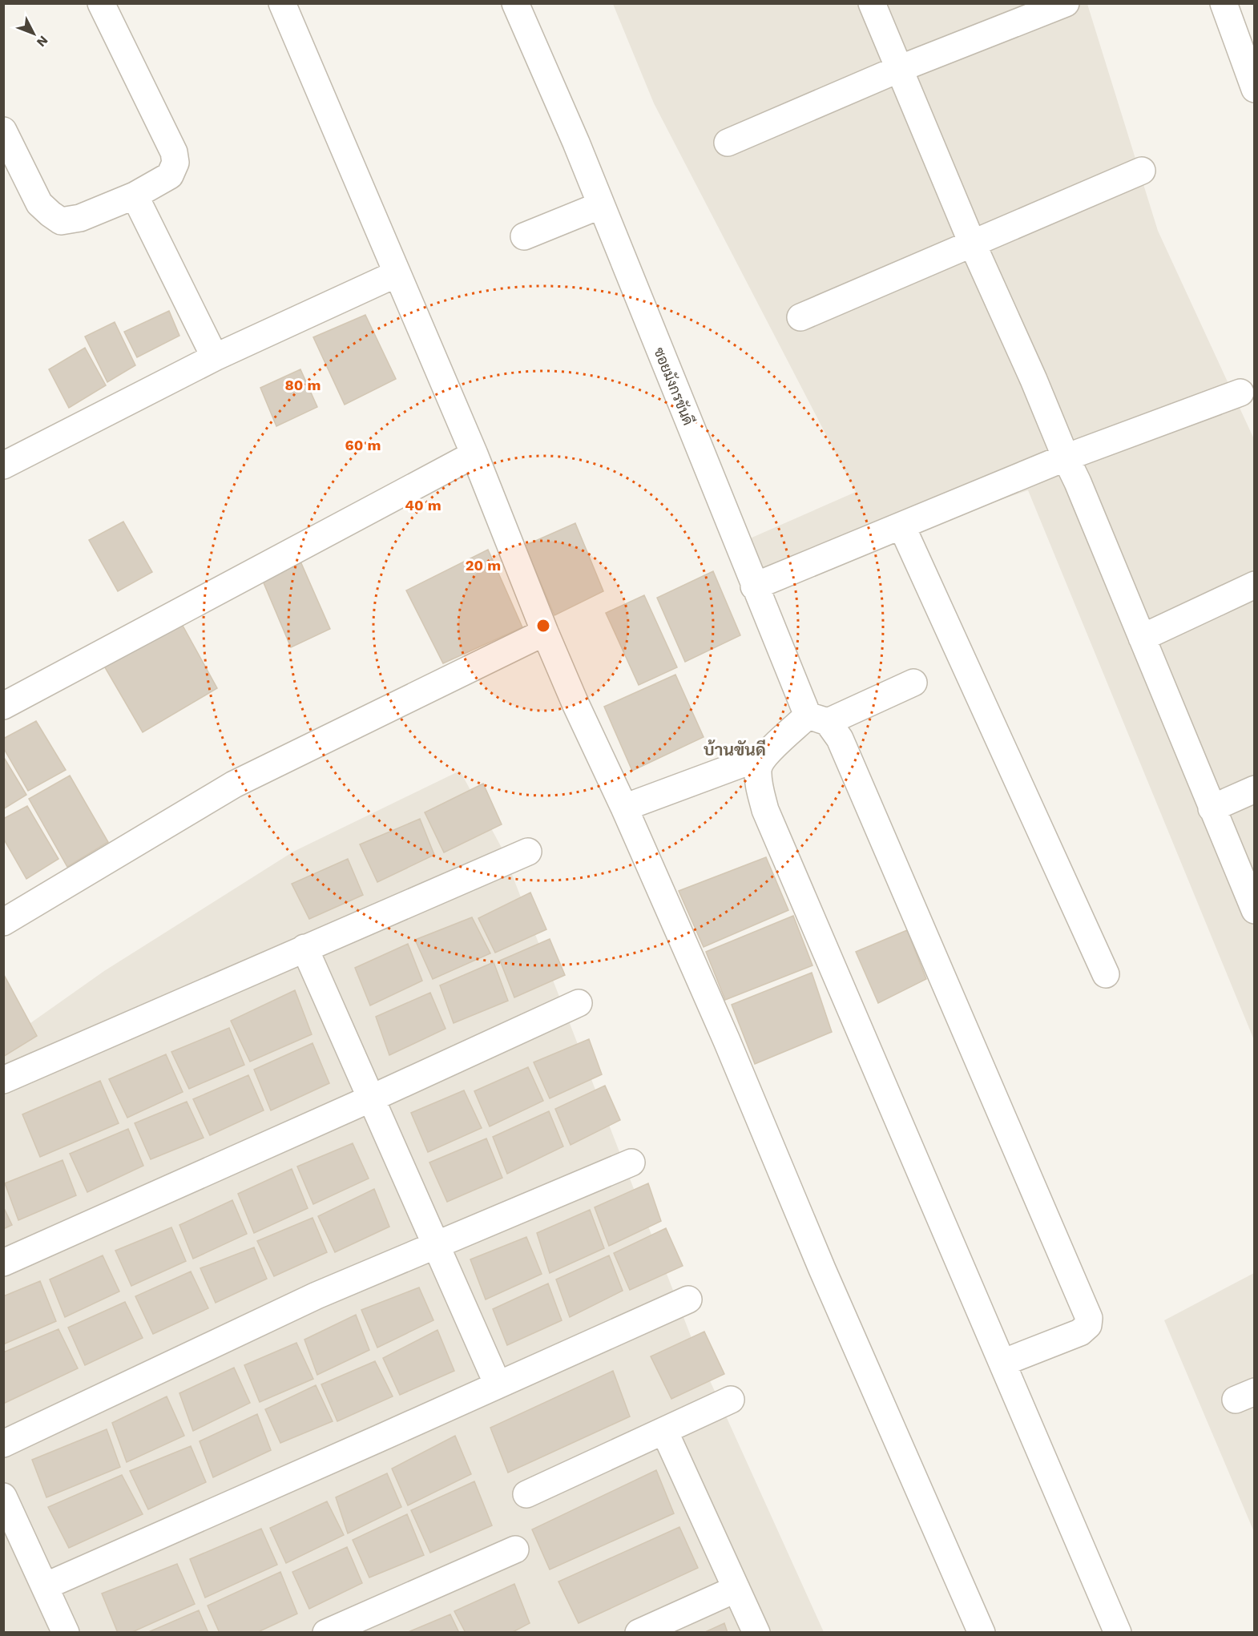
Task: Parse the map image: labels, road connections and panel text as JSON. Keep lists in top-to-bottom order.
{
  "streets": {
    "street": ["ซอยมังกรขันดี"]
  },
  "districts": ["บ้านขันดี"],
  "north": "bottom right",
  "rings": [
    "80 m",
    "60 m",
    "40 m",
    "20 m"
  ]
}
